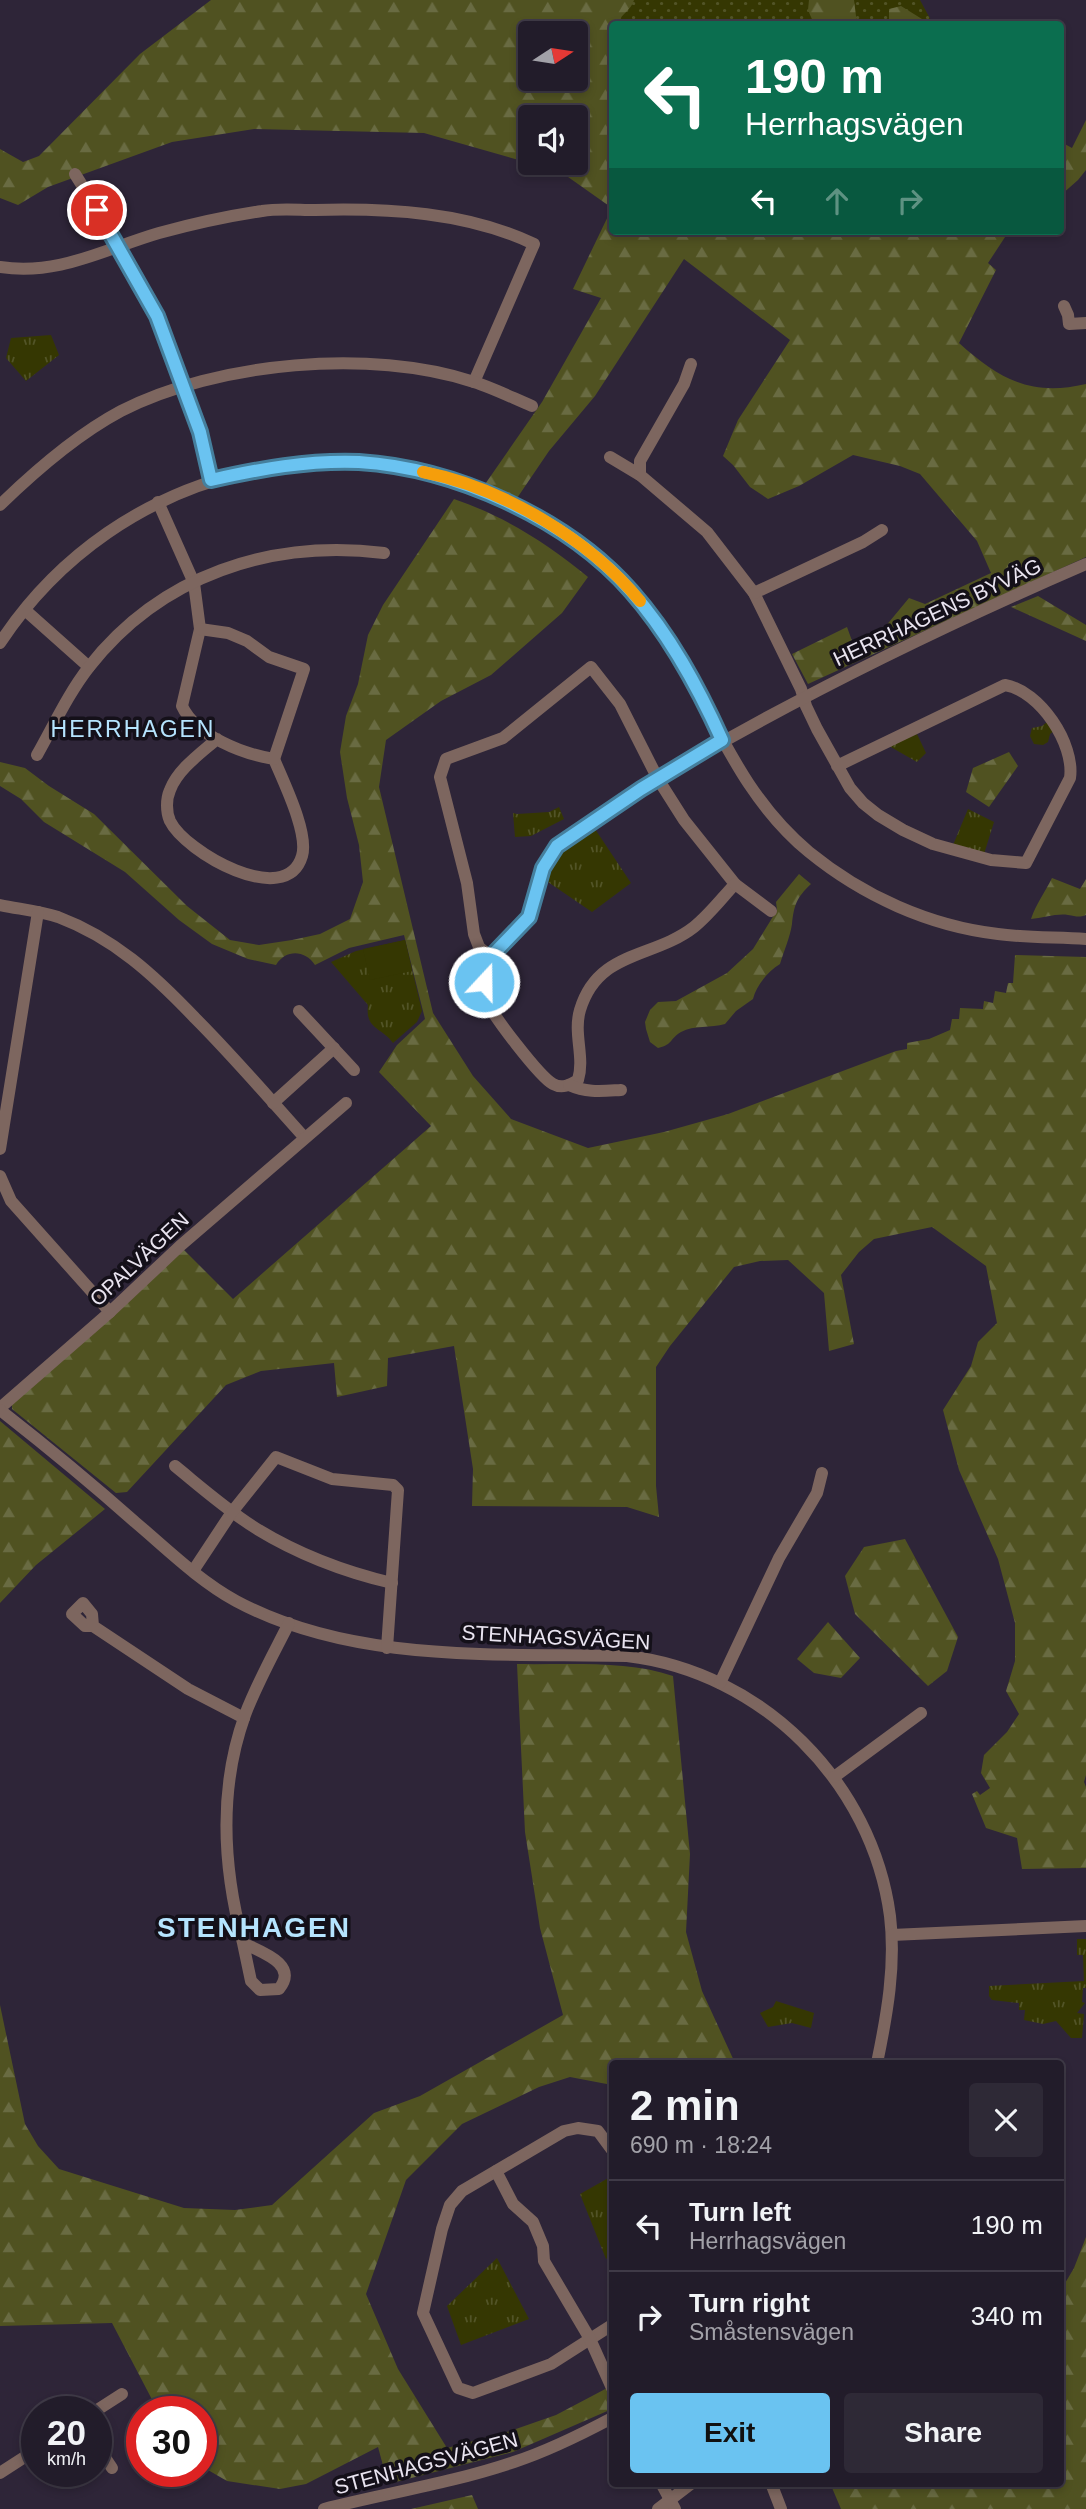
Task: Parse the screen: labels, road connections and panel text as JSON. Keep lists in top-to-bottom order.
{
  "streets": {
    "street": ["HERRHAGENS BYVÄG", "OPALVÄGEN", "STENHAGSVÄGEN"]
  },
  "crossings": [
    ["OPALVÄGEN", "STENHAGSVÄGEN"]
  ],
  "districts": ["HERRHAGEN", "STENHAGEN"],
  "north": "right",
  "page": {
    "turn": ["190 m", "Herrhagsvägen"],
    "heading": ["2 min", "690 m · 18:24"],
    "list": [
      {
        "name": "Turn left",
        "note": "Herrhagsvägen",
        "value": "190 m"
      },
      {
        "name": "Turn right",
        "note": "Småstensvägen",
        "value": "340 m"
      }
    ],
    "buttons": ["Exit", "Share"],
    "speed": "20 km/h",
    "limit": "30"
  }
}
